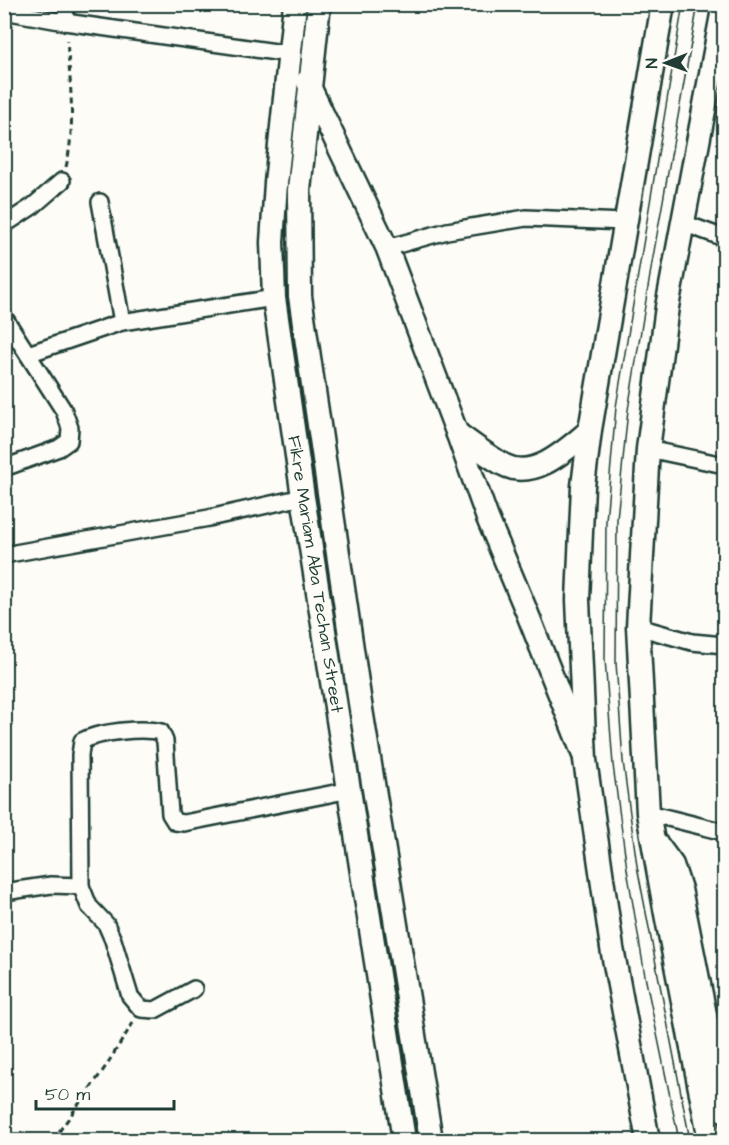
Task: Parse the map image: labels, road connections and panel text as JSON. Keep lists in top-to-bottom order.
{
  "streets": {
    "main road": ["Fikre Mariam Aba Techan Street"]
  },
  "scale_bar": "50 m",
  "north": "left"
}
